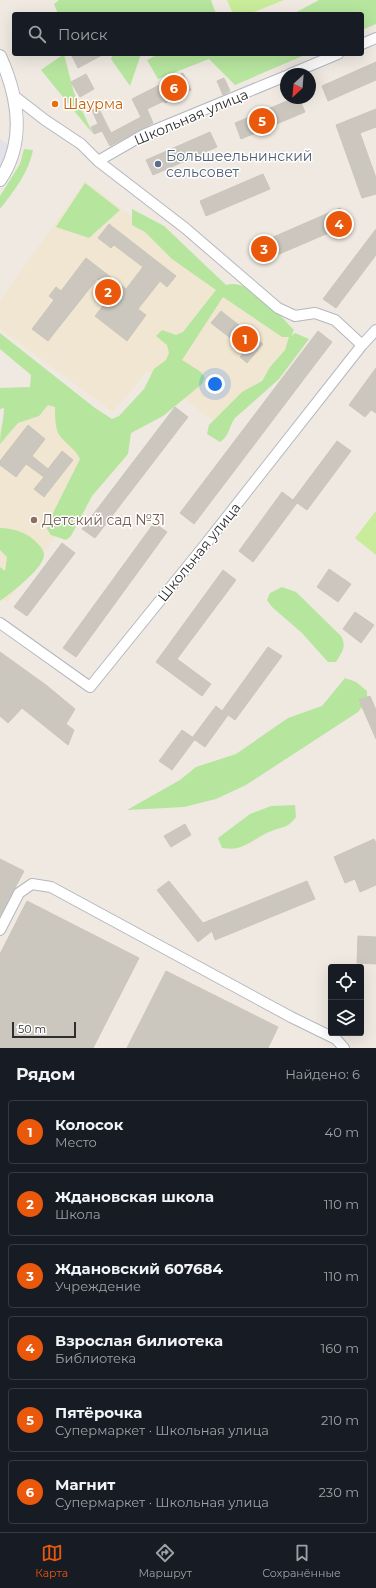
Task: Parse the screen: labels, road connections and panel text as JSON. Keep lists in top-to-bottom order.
{
  "streets": {
    "street": ["Школьная улица"]
  },
  "places": ["Шаурма", "Большеельнинский сельсовет", "Детский сад №31"],
  "scale_bar": "50 m",
  "north": "bottom left",
  "page": {
    "search": "Поиск",
    "pins": [
      "6",
      "5",
      "4",
      "3",
      "2",
      "1"
    ],
    "scale": "50 m",
    "heading": ["Рядом", "Найдено: 6"],
    "list": [
      {
        "mark": "1",
        "name": "Колосок",
        "note": "Место",
        "value": "40 m"
      },
      {
        "mark": "2",
        "name": "Ждановская школа",
        "note": "Школа",
        "value": "110 m"
      },
      {
        "mark": "3",
        "name": "Ждановский 607684",
        "note": "Учреждение",
        "value": "110 m"
      },
      {
        "mark": "4",
        "name": "Взрослая билиотека",
        "note": "Библиотека",
        "value": "160 m"
      },
      {
        "mark": "5",
        "name": "Пятёрочка",
        "note": "Супермаркет · Школьная улица",
        "value": "210 m"
      },
      {
        "mark": "6",
        "name": "Магнит",
        "note": "Супермаркет · Школьная улица",
        "value": "230 m"
      }
    ],
    "nav": ["Карта", "Маршрут", "Сохранённые"]
  }
}
